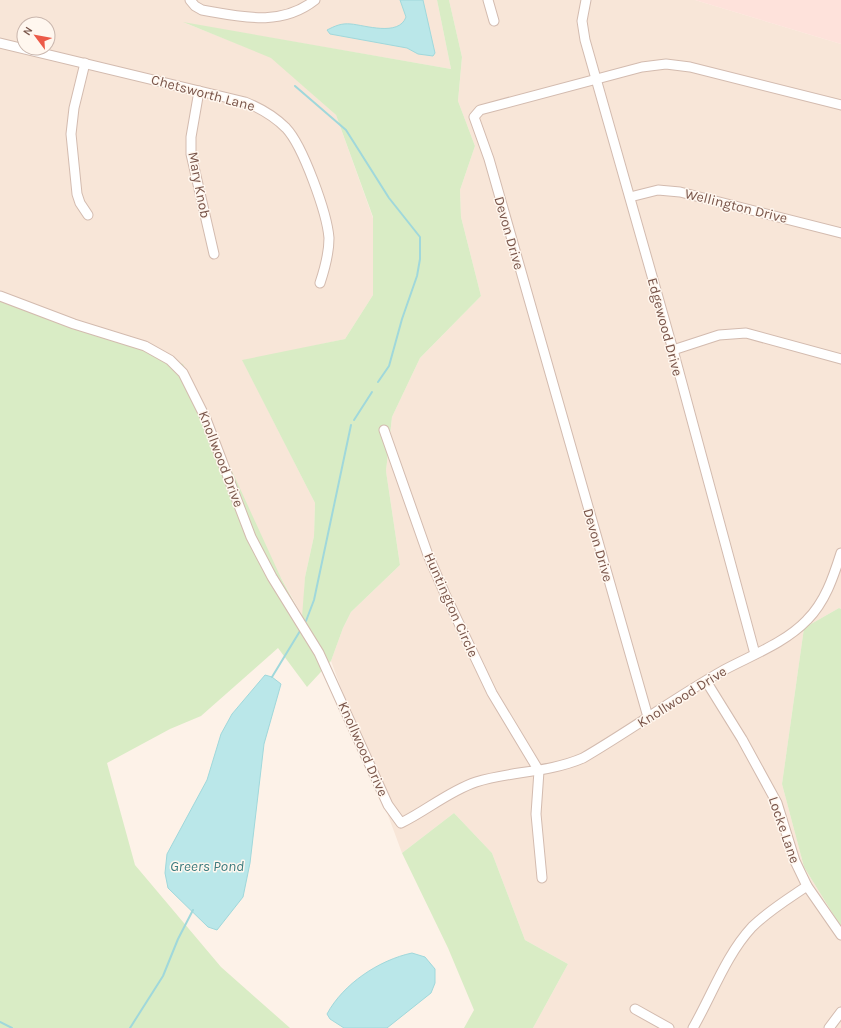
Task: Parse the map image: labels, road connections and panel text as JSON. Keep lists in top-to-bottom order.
{
  "streets": {
    "street": [
      "Chetsworth Lane",
      "Mary Knob",
      "Wellington Drive",
      "Devon Drive",
      "Edgewood Drive",
      "Knollwood Drive",
      "Huntington Circle",
      "Locke Lane"
    ]
  },
  "crossings": [
    ["Chetsworth Lane", "Mary Knob"],
    ["Wellington Drive", "Edgewood Drive"],
    ["Devon Drive", "Edgewood Drive"],
    ["Devon Drive", "Knollwood Drive"],
    ["Edgewood Drive", "Knollwood Drive"],
    ["Knollwood Drive", "Huntington Circle"],
    ["Knollwood Drive", "Locke Lane"]
  ],
  "water": ["Greers Pond"],
  "north": "top left"
}
